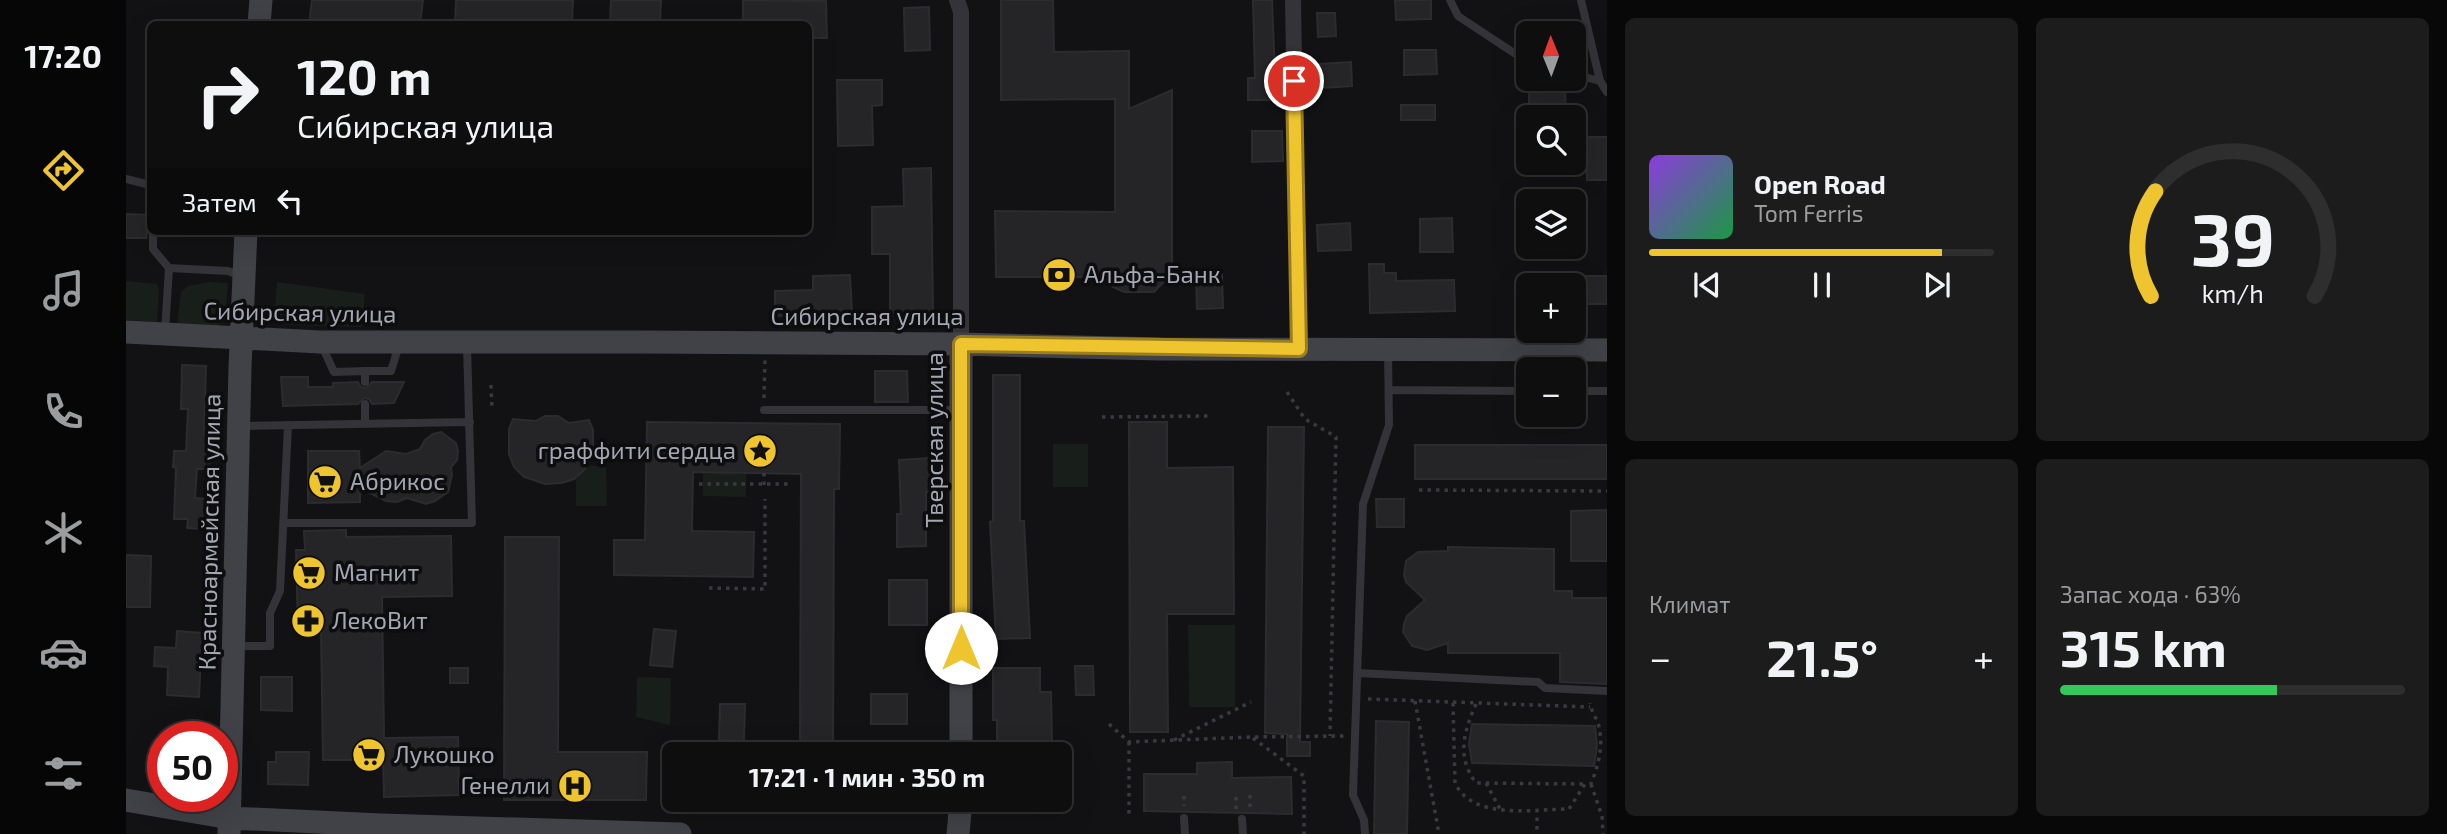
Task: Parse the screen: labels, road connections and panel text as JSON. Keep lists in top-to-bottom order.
{
  "streets": {
    "main road": ["Сибирская улица", "Тверская улица", "Красноармейская улица"]
  },
  "crossings": [
    ["Сибирская улица", "Тверская улица"],
    ["Сибирская улица", "Красноармейская улица"]
  ],
  "places": {
    "bank": ["Альфа-Банк"],
    "place": ["граффити сердца"],
    "supermarket": ["Абрикос", "Магнит", "Лукошко"],
    "pharmacy": ["ЛекоВит"],
    "hospital": ["Генелли"]
  },
  "north": "top",
  "page": {
    "tabs": "17:20",
    "map_buttons": ["+", "−"],
    "turn": ["120 m", "Сибирская улица"],
    "song": ["Open Road", "Tom Ferris"],
    "then": "Затем",
    "tile": [
      "Климат",
      ["Запас хода · 63%", "315 km"]
    ],
    "heat": ["−", "21.5°", "+"],
    "limit": "50",
    "trip": "17:21 · 1 мин · 350 m",
    "gauge": ["39", "km/h"]
  }
}
